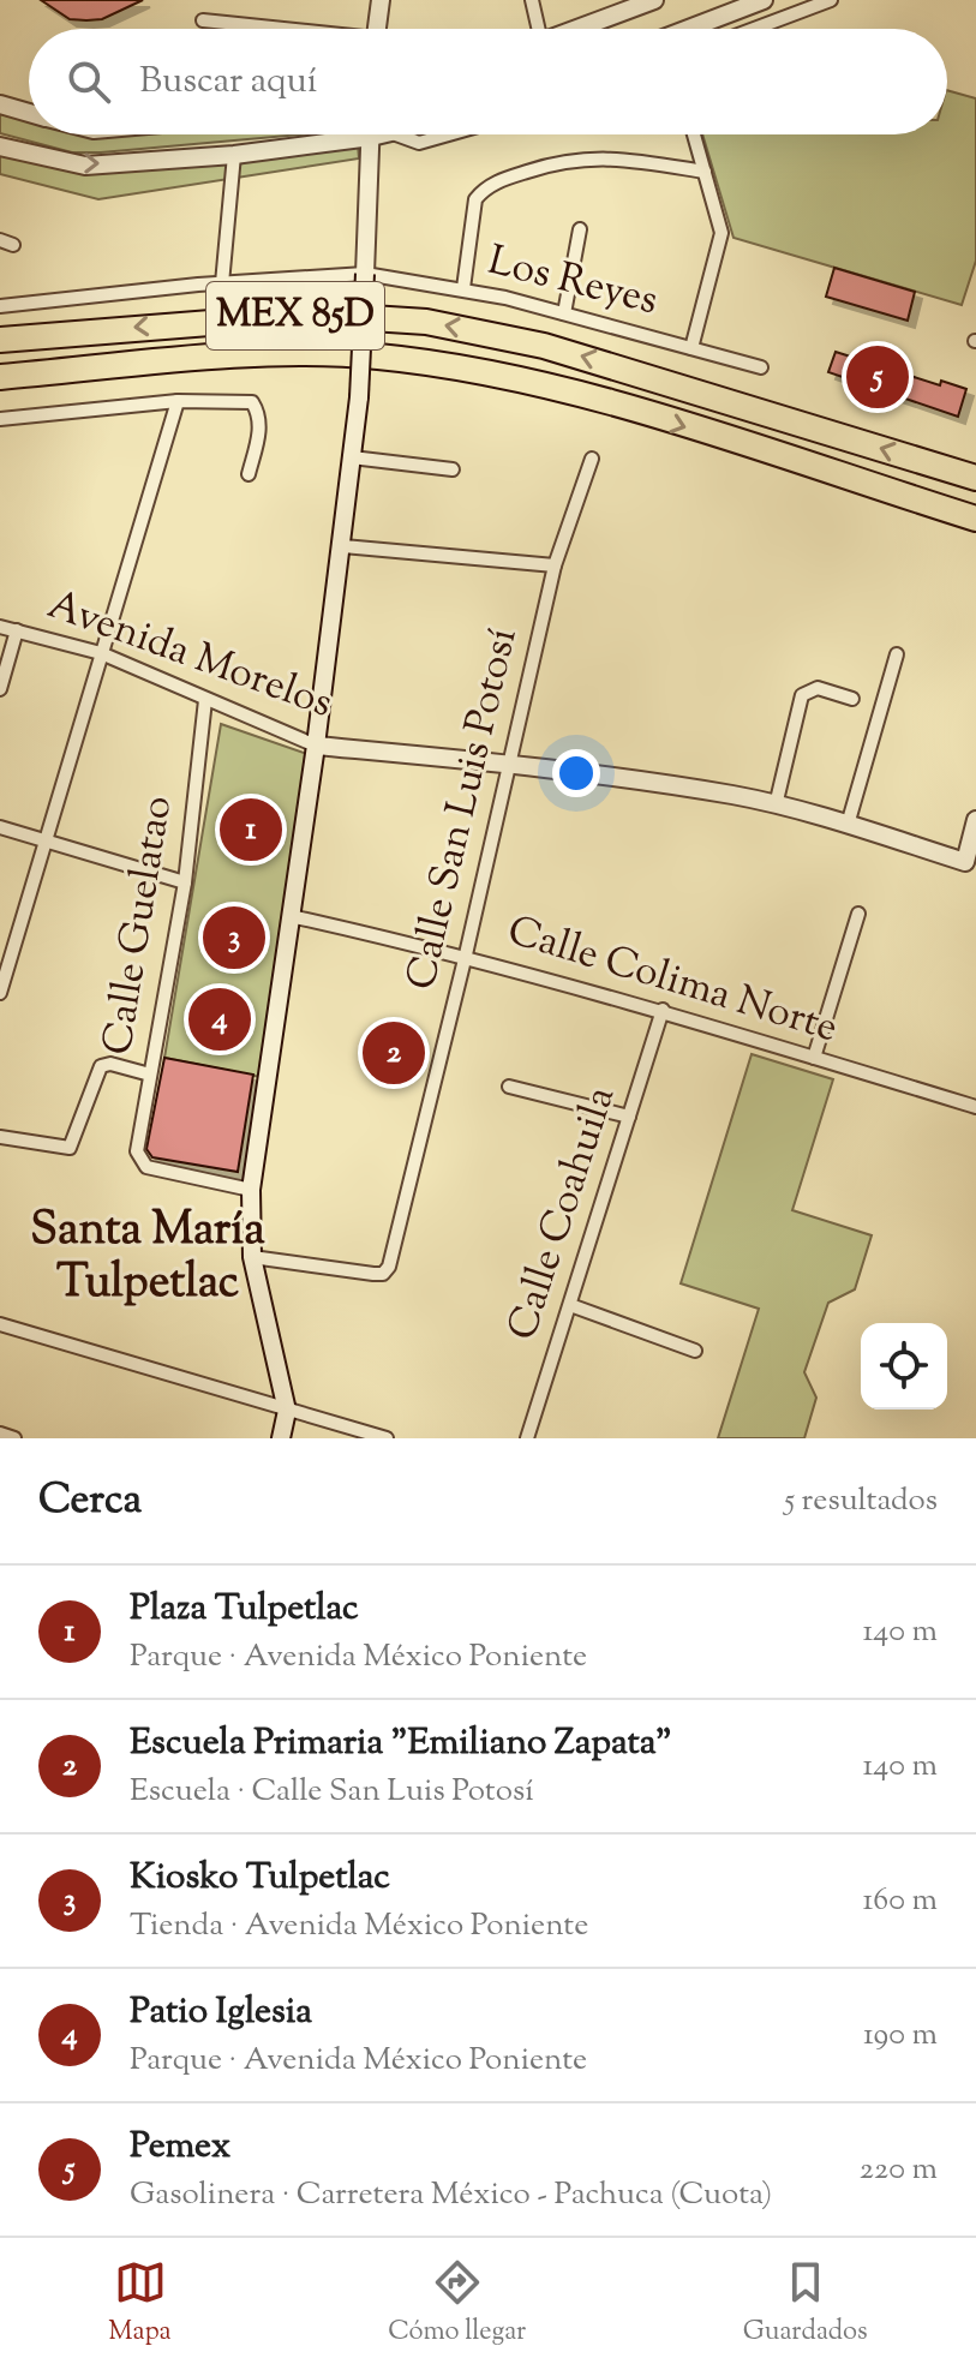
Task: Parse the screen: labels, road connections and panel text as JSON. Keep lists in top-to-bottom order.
{
  "streets": {
    "highway": ["MEX 85D"],
    "street": [
      "Los Reyes",
      "Avenida Morelos",
      "Calle San Luis Potosí",
      "Calle Guelatao",
      "Calle Colima Norte",
      "Calle Coahuila"
    ]
  },
  "crossings": [
    ["Avenida Morelos", "Calle San Luis Potosí"],
    ["Avenida Morelos", "Calle Guelatao"],
    ["Calle San Luis Potosí", "Calle Colima Norte"],
    ["Calle Colima Norte", "Calle Coahuila"]
  ],
  "districts": ["Santa María Tulpetlac"],
  "page": {
    "search": "Buscar aquí",
    "pins": [
      "5",
      "1",
      "3",
      "4",
      "2"
    ],
    "heading": ["Cerca", "5 resultados"],
    "list": [
      {
        "mark": "1",
        "name": "Plaza Tulpetlac",
        "note": "Parque · Avenida México Poniente",
        "value": "140 m"
      },
      {
        "mark": "2",
        "name": "Escuela Primaria \"Emiliano Zapata\"",
        "note": "Escuela · Calle San Luis Potosí",
        "value": "140 m"
      },
      {
        "mark": "3",
        "name": "Kiosko Tulpetlac",
        "note": "Tienda · Avenida México Poniente",
        "value": "160 m"
      },
      {
        "mark": "4",
        "name": "Patio Iglesia",
        "note": "Parque · Avenida México Poniente",
        "value": "190 m"
      },
      {
        "mark": "5",
        "name": "Pemex",
        "note": "Gasolinera · Carretera México - Pachuca (Cuota)",
        "value": "220 m"
      }
    ],
    "nav": ["Mapa", "Cómo llegar", "Guardados"]
  }
}
